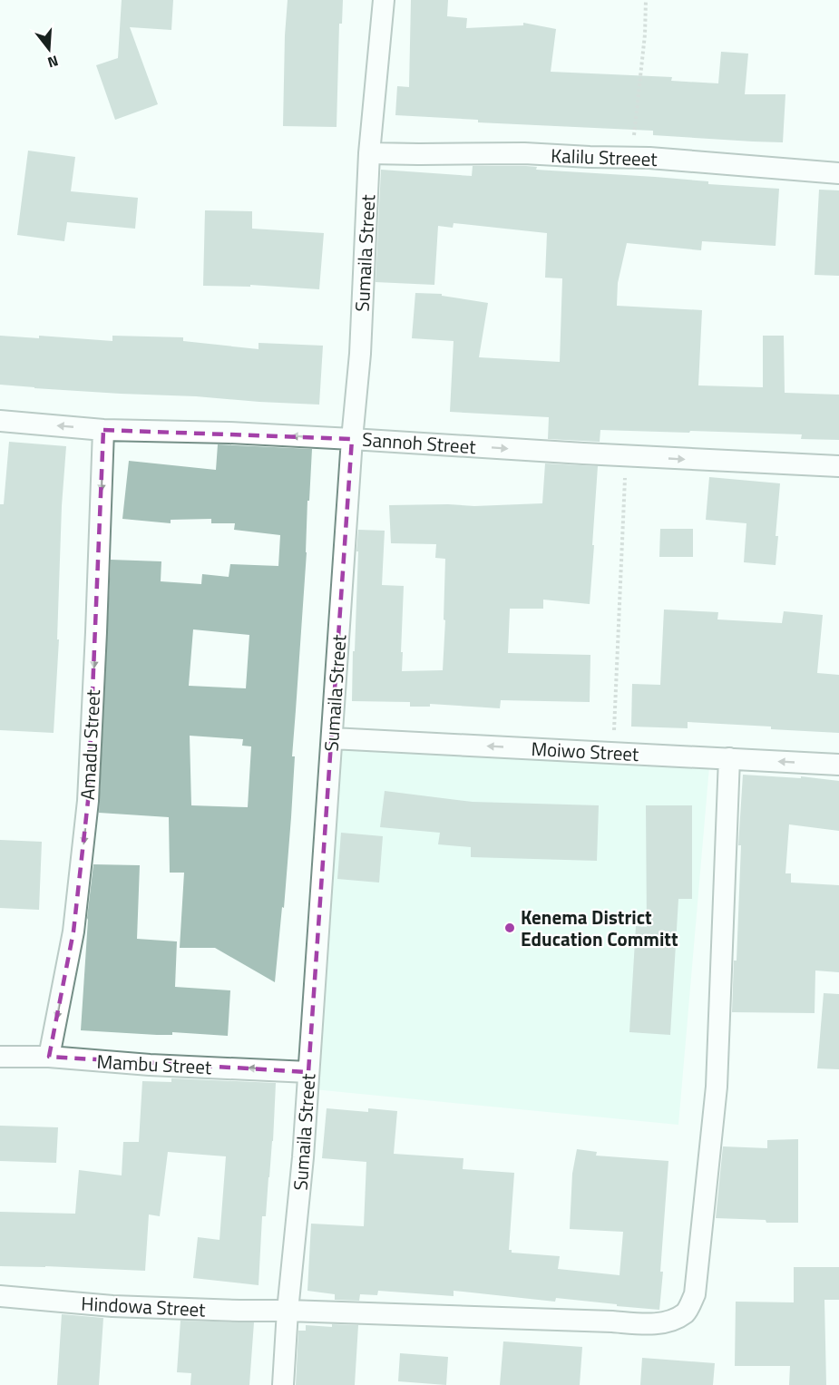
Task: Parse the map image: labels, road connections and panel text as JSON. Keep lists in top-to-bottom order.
{
  "streets": {
    "street": [
      "Kalilu Streeet",
      "Sumaila Street",
      "Sannoh Street",
      "Amadu Street",
      "Moiwo Street",
      "Mambu Street",
      "Hindowa Street"
    ]
  },
  "crossings": [
    ["Kalilu Streeet", "Sumaila Street"],
    ["Sumaila Street", "Sannoh Street"],
    ["Sumaila Street", "Moiwo Street"],
    ["Sumaila Street", "Mambu Street"],
    ["Sumaila Street", "Hindowa Street"],
    ["Sannoh Street", "Amadu Street"],
    ["Amadu Street", "Mambu Street"],
    ["Moiwo Street", "Hindowa Street"]
  ],
  "one_way": ["Amadu Street", "Moiwo Street", "Mambu Street"],
  "places": ["Kenema District Education Committ"],
  "north": "bottom"
}
